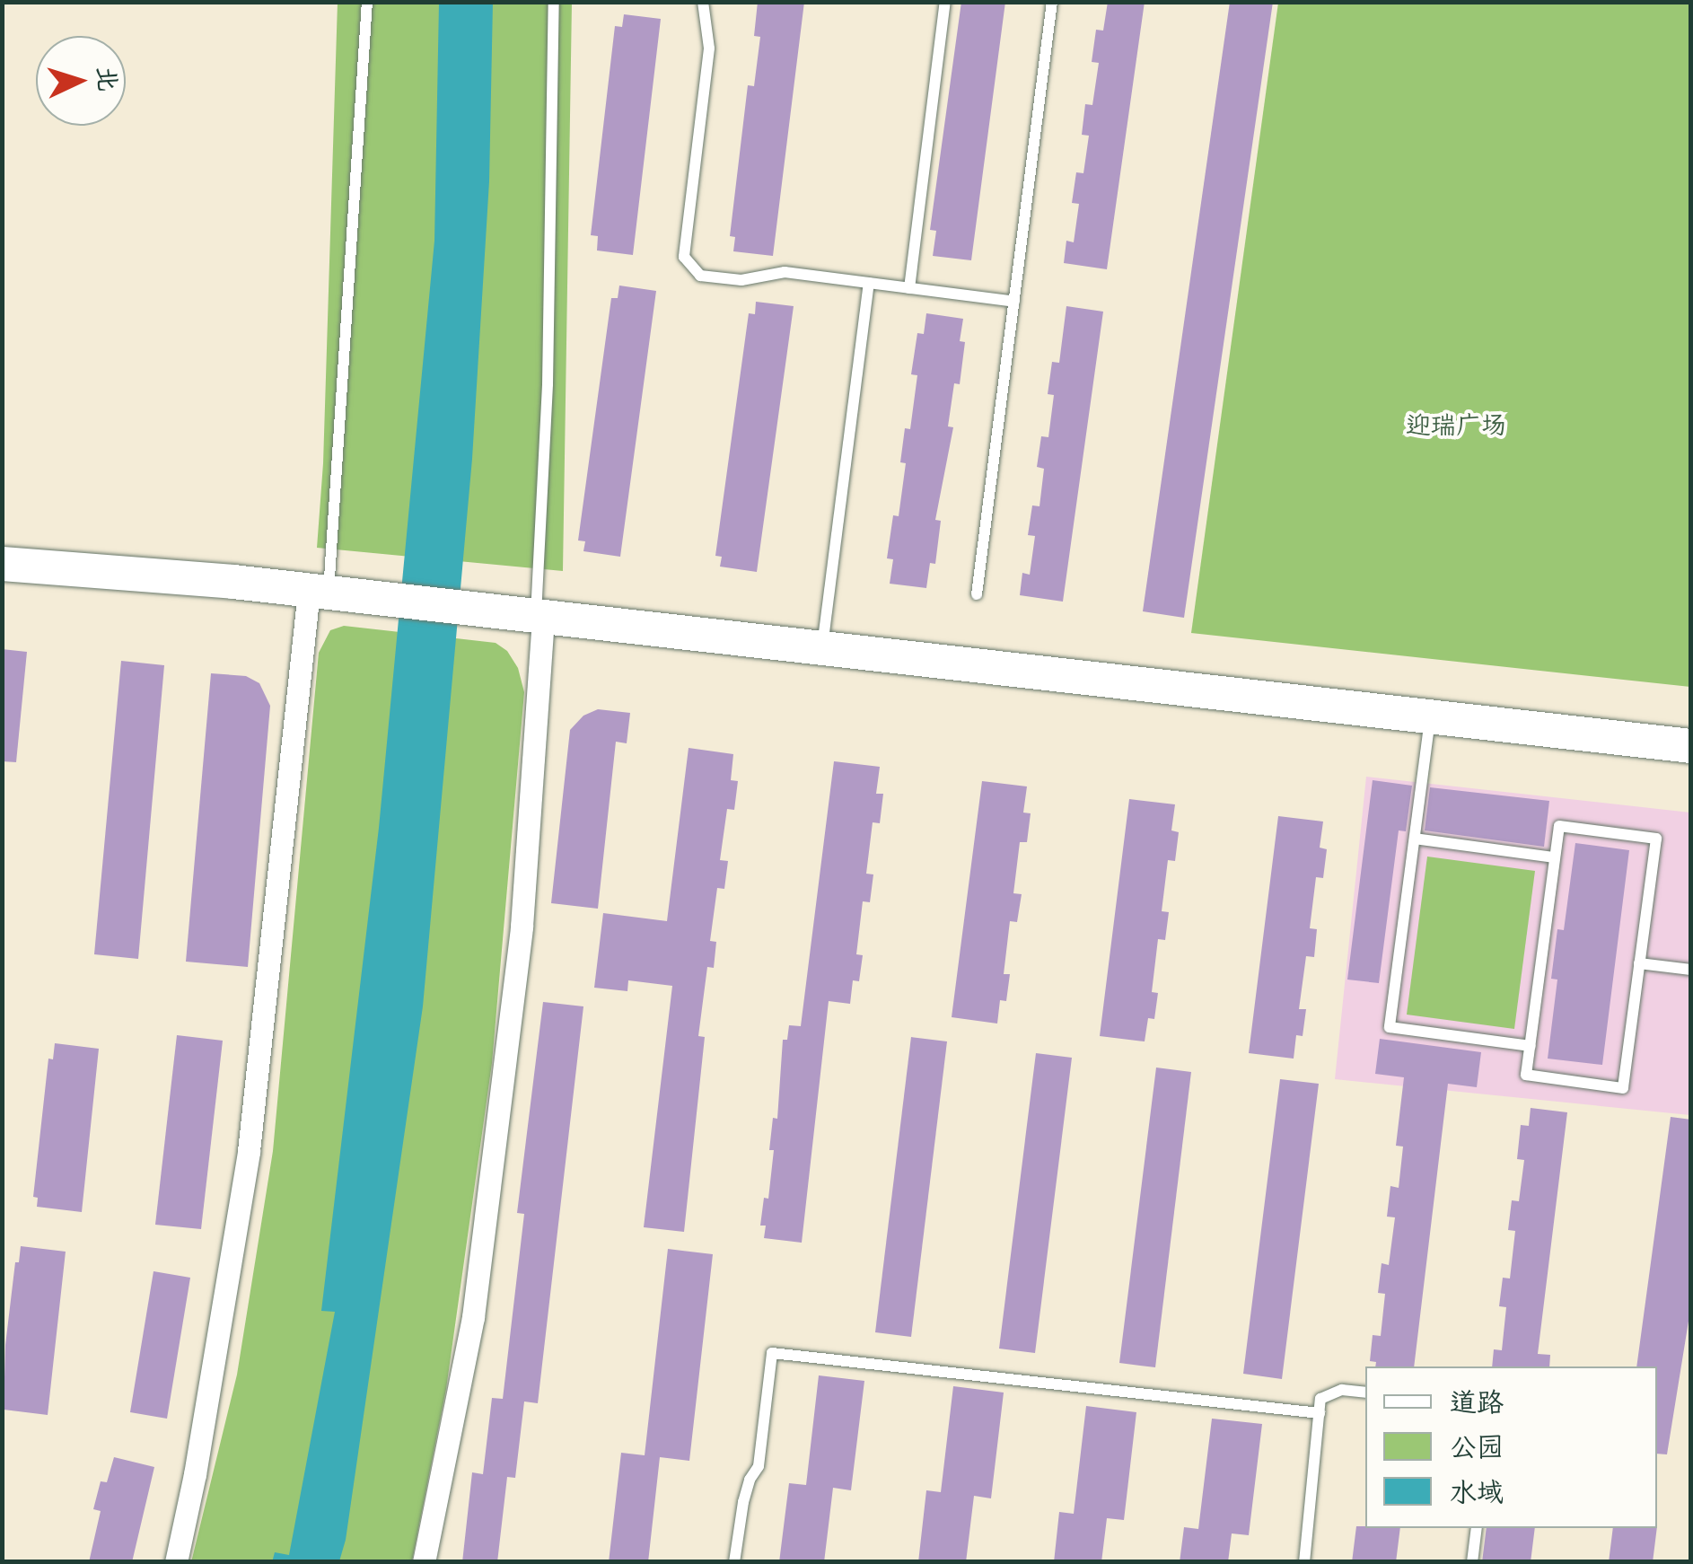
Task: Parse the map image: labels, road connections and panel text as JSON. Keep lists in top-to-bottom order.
{
  "parks": ["迎瑞广场"],
  "legend": ["道路", "公园", "水域"],
  "north": "right"
}
